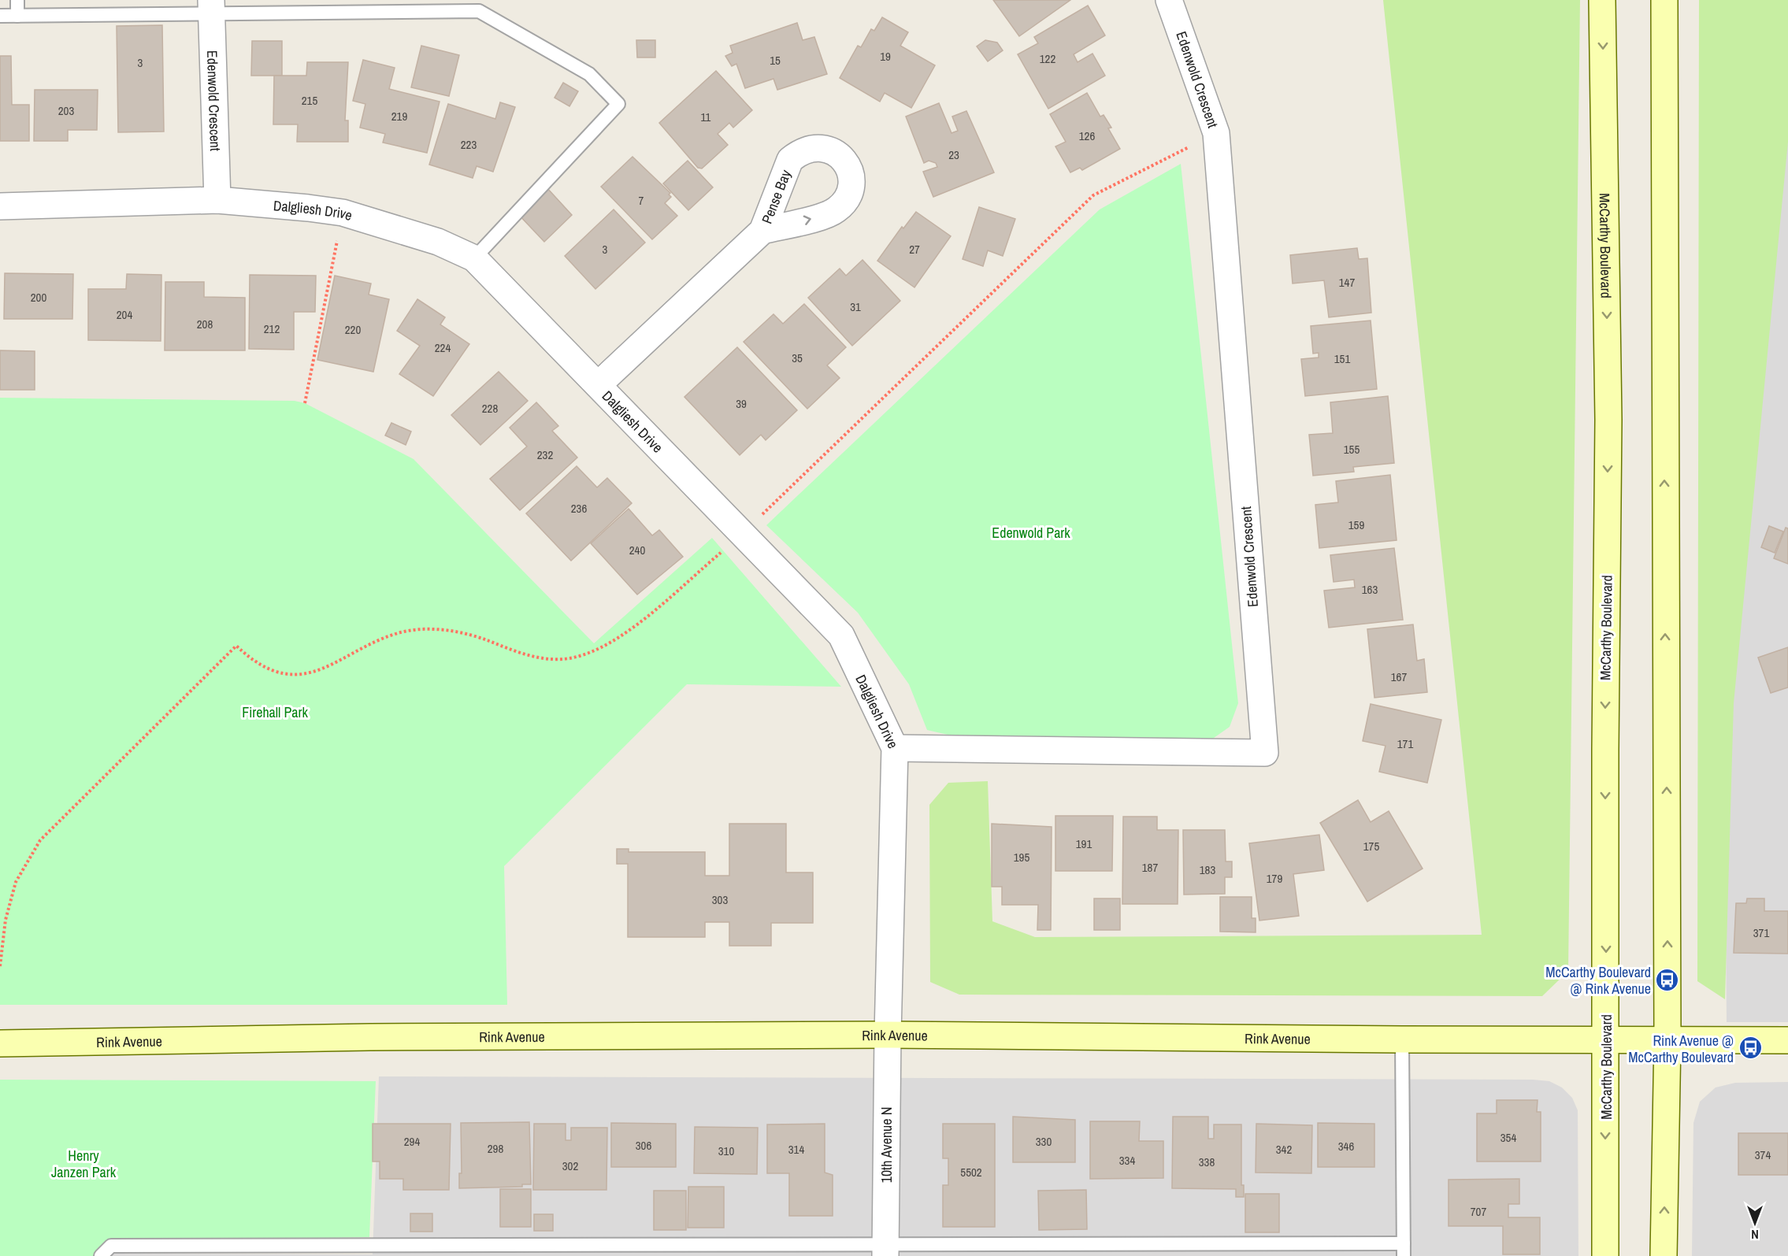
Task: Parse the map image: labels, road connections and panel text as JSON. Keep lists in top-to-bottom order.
{
  "streets": {
    "main road": ["McCarthy Boulevard", "Rink Avenue"],
    "street": [
      "Edenwold Crescent",
      "Pense Bay",
      "Dalgliesh Drive",
      "10th Avenue N"
    ]
  },
  "crossings": [
    ["Edenwold Crescent", "Dalgliesh Drive"],
    ["Pense Bay", "Dalgliesh Drive"],
    ["Dalgliesh Drive", "Rink Avenue"],
    ["Dalgliesh Drive", "10th Avenue N"],
    ["McCarthy Boulevard", "Rink Avenue"],
    ["Rink Avenue", "10th Avenue N"]
  ],
  "parks": ["Edenwold Park", "Firehall Park", "Henry Janzen Park"],
  "places": {
    "bus stop": ["McCarthy Boulevard @ Rink Avenue", "Rink Avenue @ McCarthy Boulevard"]
  },
  "house_numbers": [
    "19",
    "122",
    "15",
    "3",
    "215",
    "203",
    "219",
    "11",
    "126",
    "223",
    "23",
    "7",
    "3",
    "27",
    "147",
    "200",
    "31",
    "204",
    "208",
    "212",
    "220",
    "224",
    "35",
    "151",
    "39",
    "228",
    "155",
    "232",
    "236",
    "159",
    "240",
    "163",
    "167",
    "171",
    "191",
    "175",
    "195",
    "187",
    "183",
    "179",
    "303",
    "371",
    "354",
    "294",
    "330",
    "306",
    "346",
    "298",
    "314",
    "342",
    "310",
    "374",
    "334",
    "338",
    "302",
    "5502",
    "707"
  ],
  "north": "bottom"
}
